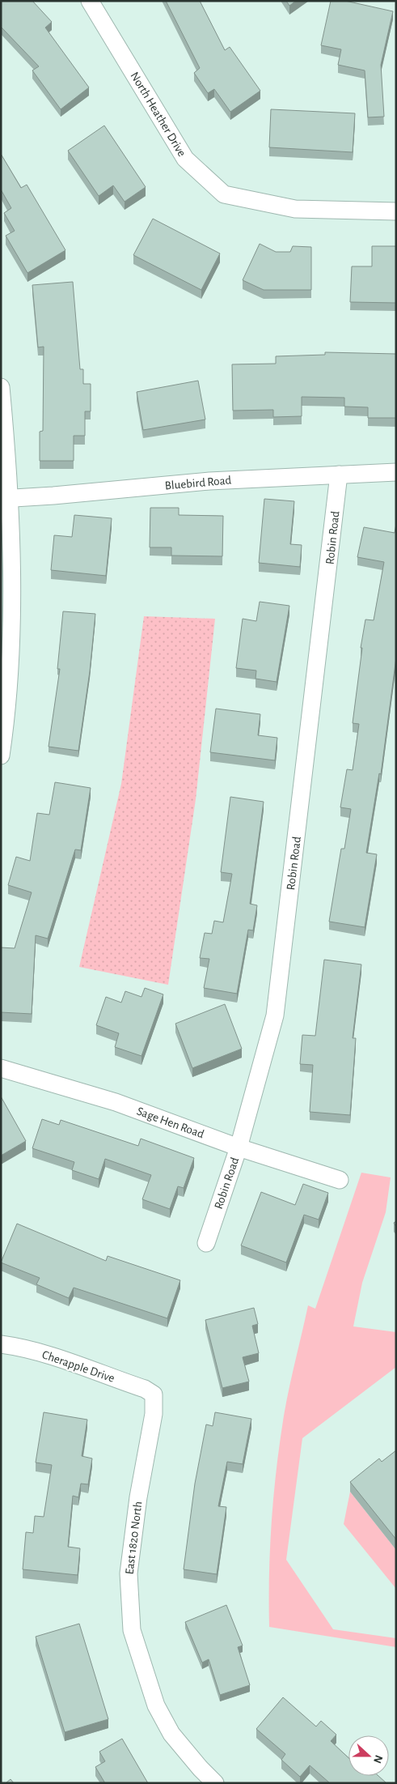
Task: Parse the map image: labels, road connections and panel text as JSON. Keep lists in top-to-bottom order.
{
  "streets": {
    "street": [
      "North Heather Drive",
      "Bluebird Road",
      "Robin Road",
      "Sage Hen Road",
      "Cherapple Drive",
      "East 1820 North"
    ]
  },
  "crossings": [
    ["Bluebird Road", "Robin Road"],
    ["Robin Road", "Sage Hen Road"],
    ["Cherapple Drive", "East 1820 North"]
  ],
  "north": "right"
}
